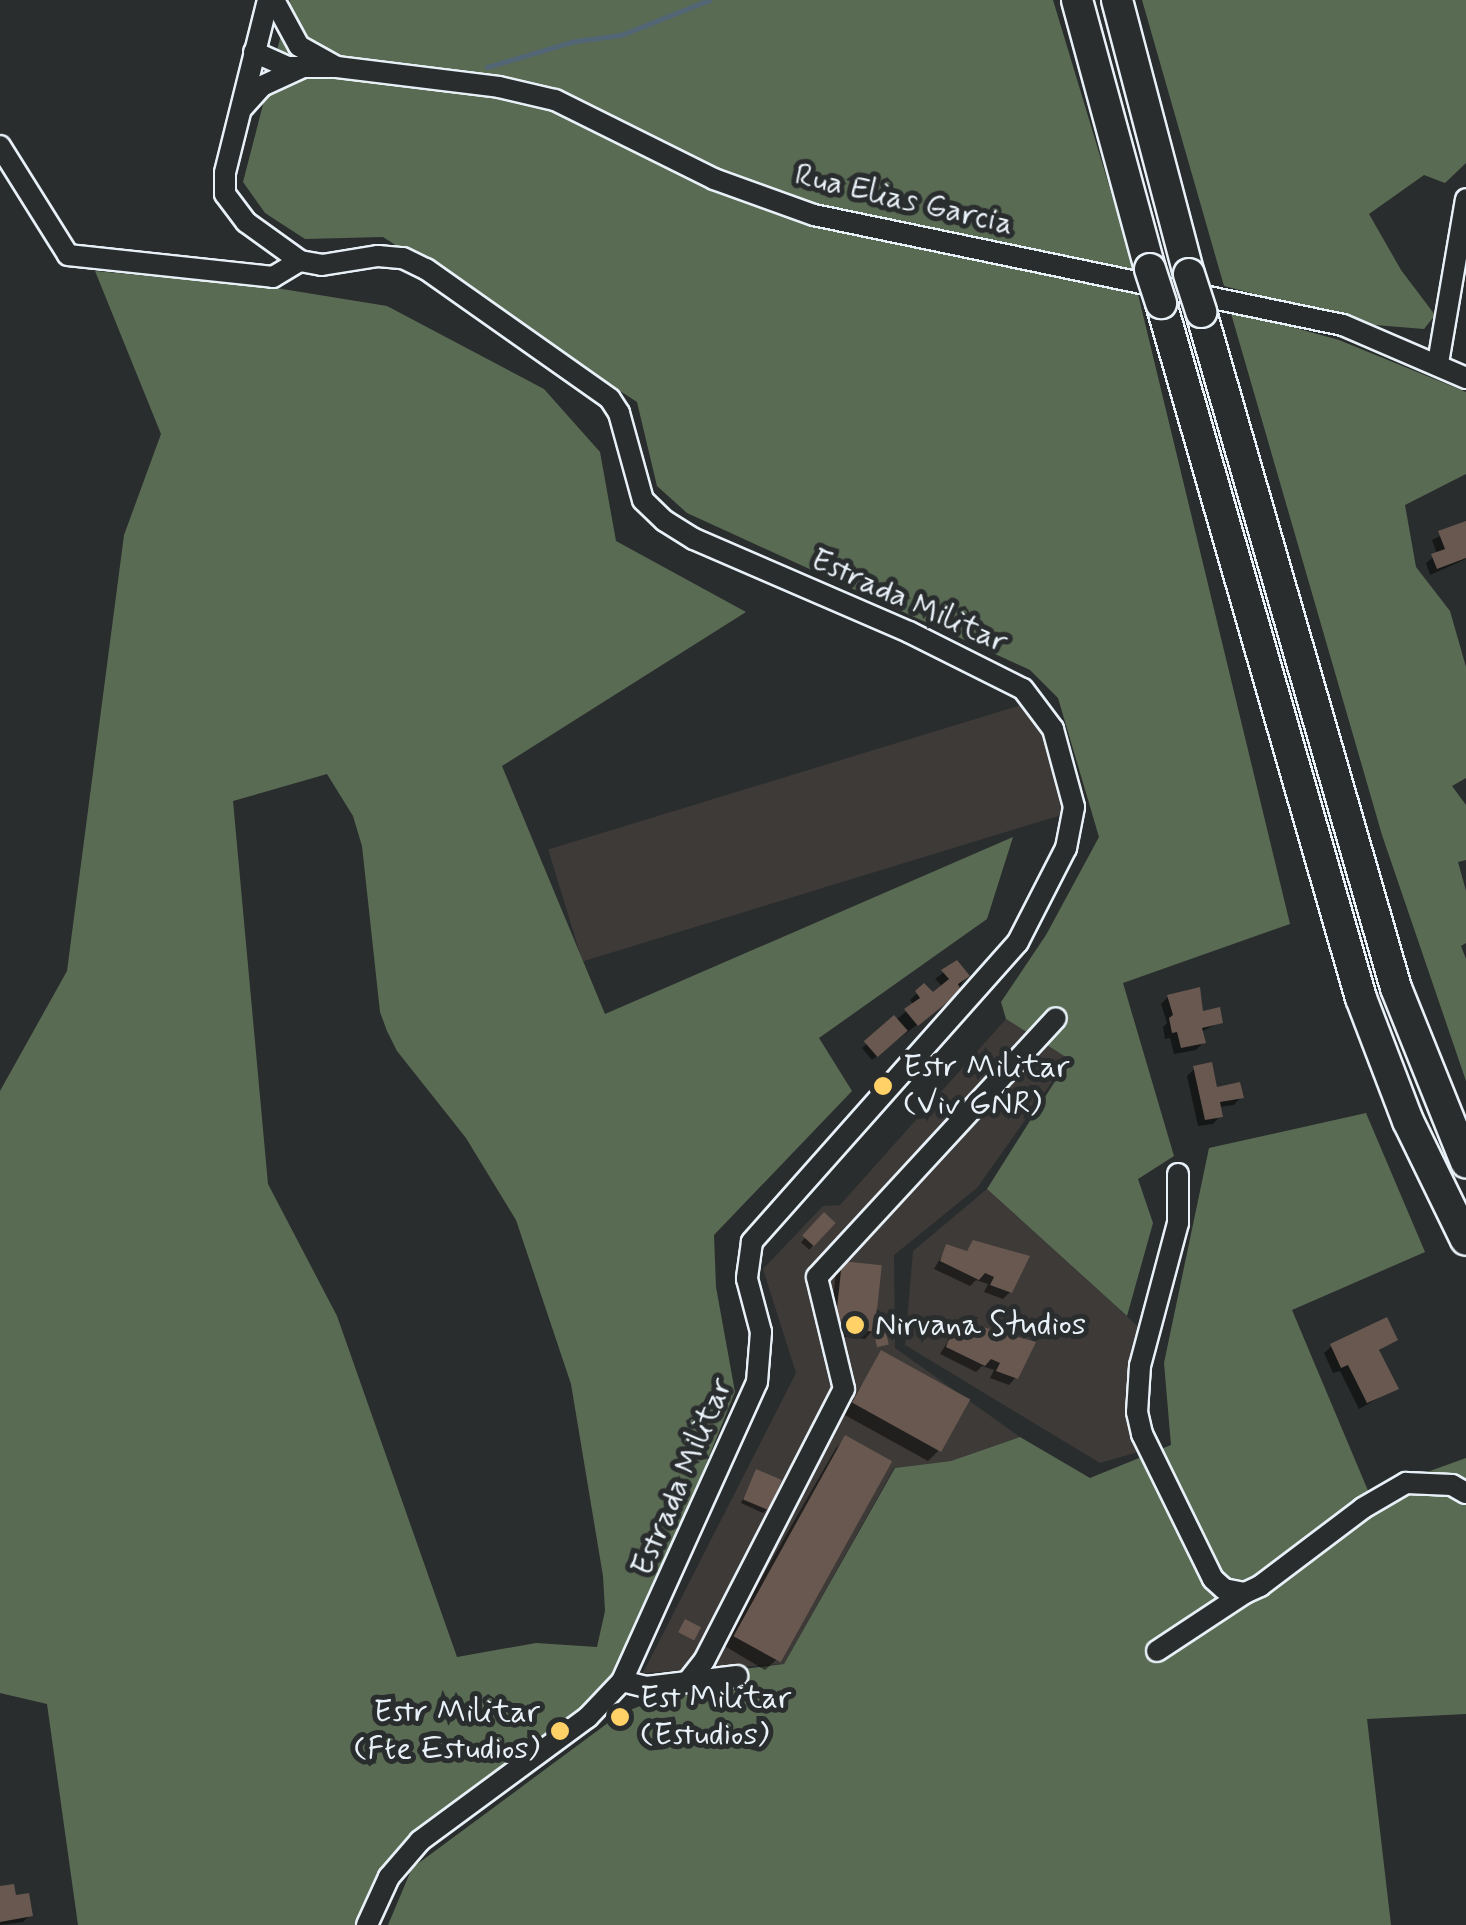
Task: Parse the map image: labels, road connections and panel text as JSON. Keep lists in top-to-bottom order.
{
  "streets": {
    "street": ["Rua Elias Garcia", "Estrada Militar"]
  },
  "places": [
    "Estr Militar (Viv GNR)",
    "Nirvana Studios",
    "Est Militar (Estudios)",
    "Estr Militar (Fte Estudios)"
  ]
}
